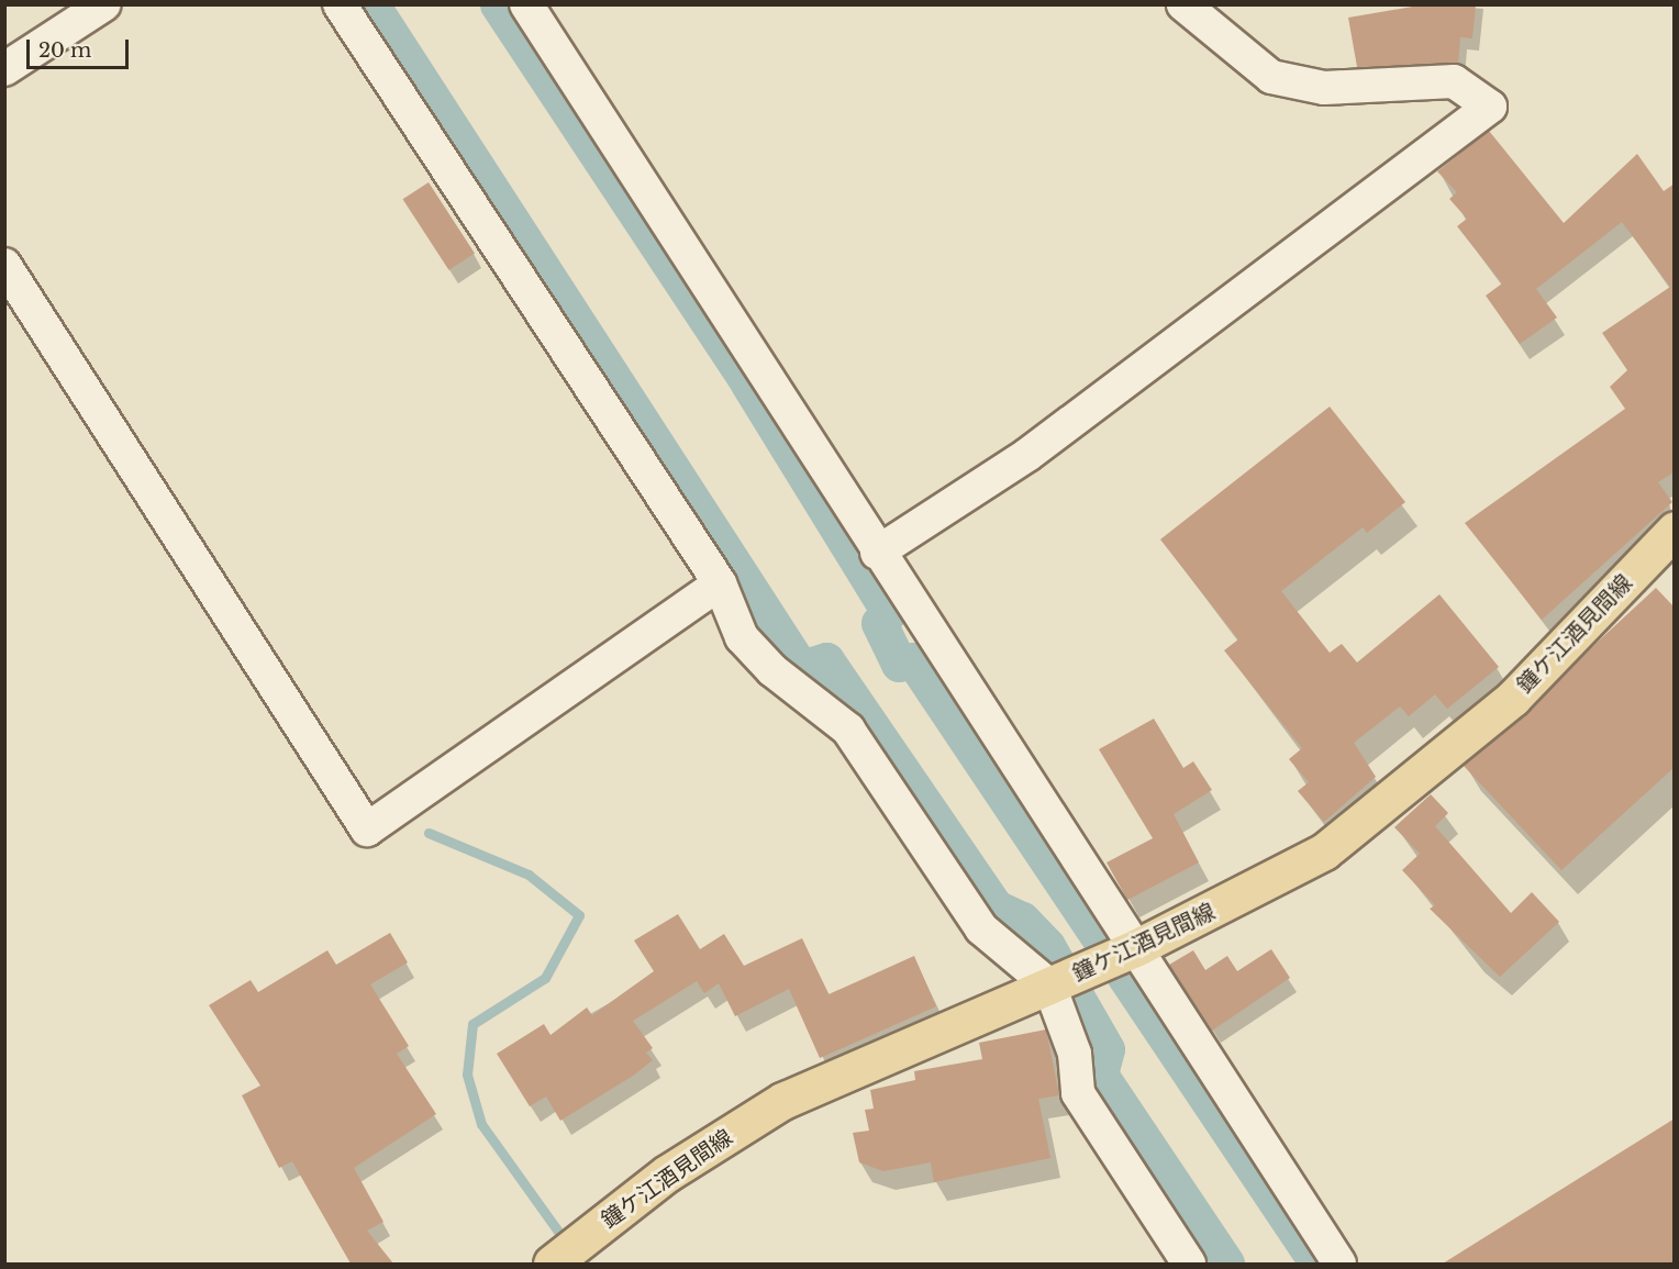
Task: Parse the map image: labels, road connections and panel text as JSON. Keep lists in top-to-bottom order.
{
  "streets": {
    "main road": ["鐘ケ江酒見間線"]
  },
  "scale_bar": "20 m"
}
